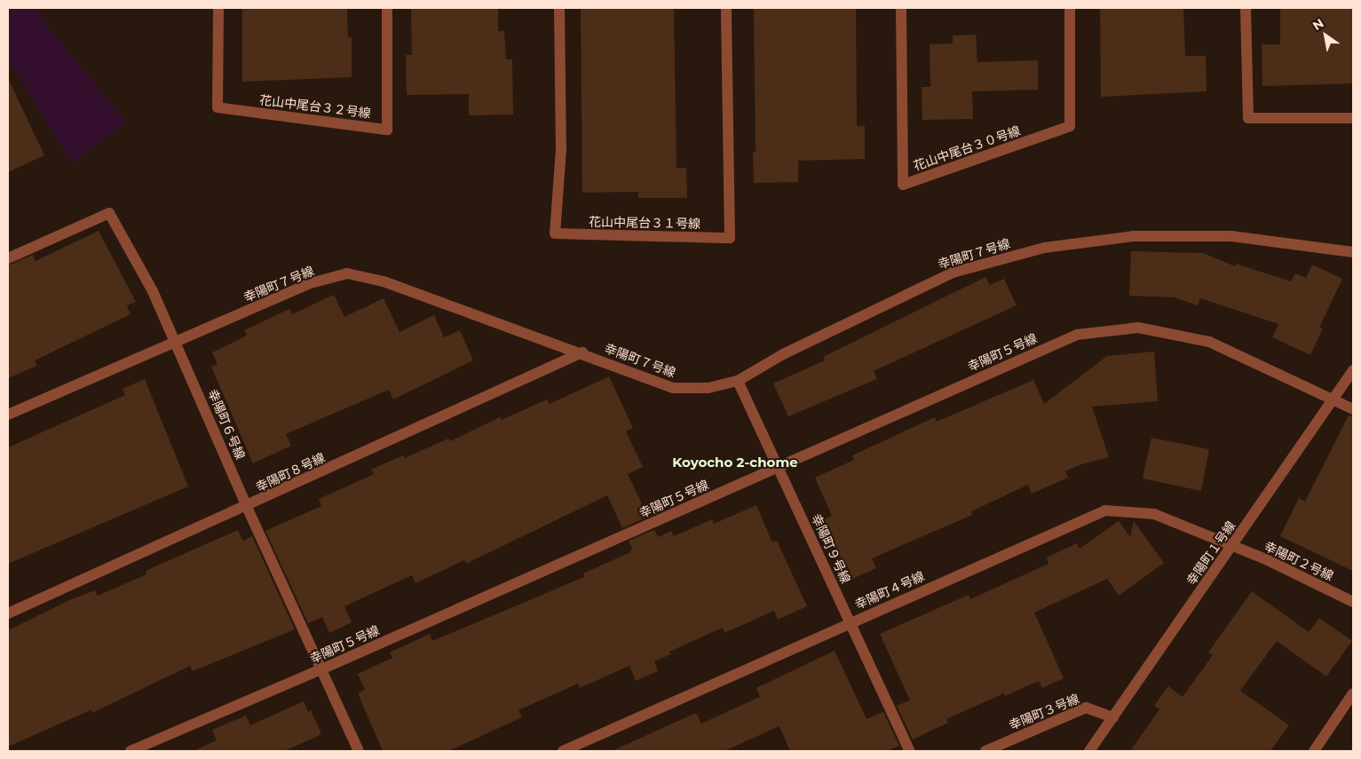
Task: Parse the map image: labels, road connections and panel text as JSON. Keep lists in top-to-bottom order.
{
  "streets": {
    "street": [
      "花山中尾台３２号線",
      "花山中尾台３０号線",
      "花山中尾台３１号線",
      "幸陽町７号線",
      "幸陽町５号線",
      "幸陽町６号線",
      "幸陽町８号線",
      "幸陽町９号線",
      "幸陽町１号線",
      "幸陽町２号線",
      "幸陽町４号線",
      "幸陽町３号線"
    ]
  },
  "crossings": [
    ["幸陽町７号線", "幸陽町６号線"],
    ["幸陽町７号線", "幸陽町８号線"],
    ["幸陽町７号線", "幸陽町９号線"],
    ["幸陽町５号線", "幸陽町６号線"],
    ["幸陽町５号線", "幸陽町９号線"],
    ["幸陽町５号線", "幸陽町１号線"],
    ["幸陽町６号線", "幸陽町８号線"],
    ["幸陽町９号線", "幸陽町４号線"],
    ["幸陽町１号線", "幸陽町２号線"],
    ["幸陽町１号線", "幸陽町４号線"],
    ["幸陽町１号線", "幸陽町３号線"],
    ["幸陽町２号線", "幸陽町４号線"]
  ],
  "districts": ["Koyocho 2-chome"],
  "north": "top left"
}
